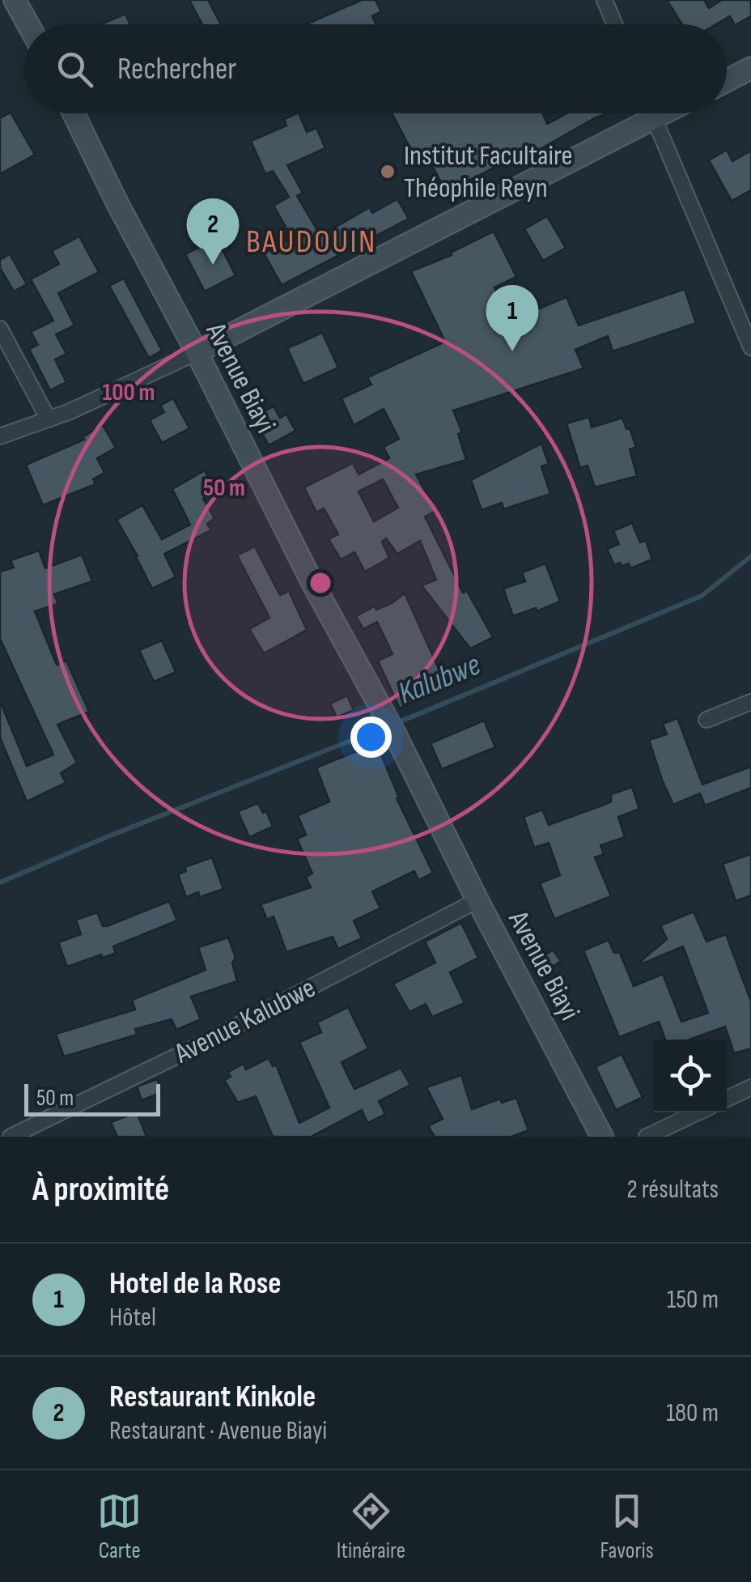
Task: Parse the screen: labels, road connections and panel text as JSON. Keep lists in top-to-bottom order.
{
  "streets": {
    "street": ["Avenue Biayi", "Avenue Kalubwe"]
  },
  "crossings": [
    ["Avenue Biayi", "Avenue Kalubwe"]
  ],
  "districts": ["BAUDOUIN"],
  "water": ["Kalubwe"],
  "places": ["Institut Facultaire Théophile Reyn"],
  "scale_bar": "50 m",
  "page": {
    "search": "Rechercher",
    "pins": ["2", "1"],
    "scale": "50 m",
    "heading": ["À proximité", "2 résultats"],
    "list": [
      {
        "mark": "1",
        "name": "Hotel de la Rose",
        "note": "Hôtel",
        "value": "150 m"
      },
      {
        "mark": "2",
        "name": "Restaurant Kinkole",
        "note": "Restaurant · Avenue Biayi",
        "value": "180 m"
      }
    ],
    "nav": ["Carte", "Itinéraire", "Favoris"]
  },
  "rings": ["100 m", "50 m"]
}
